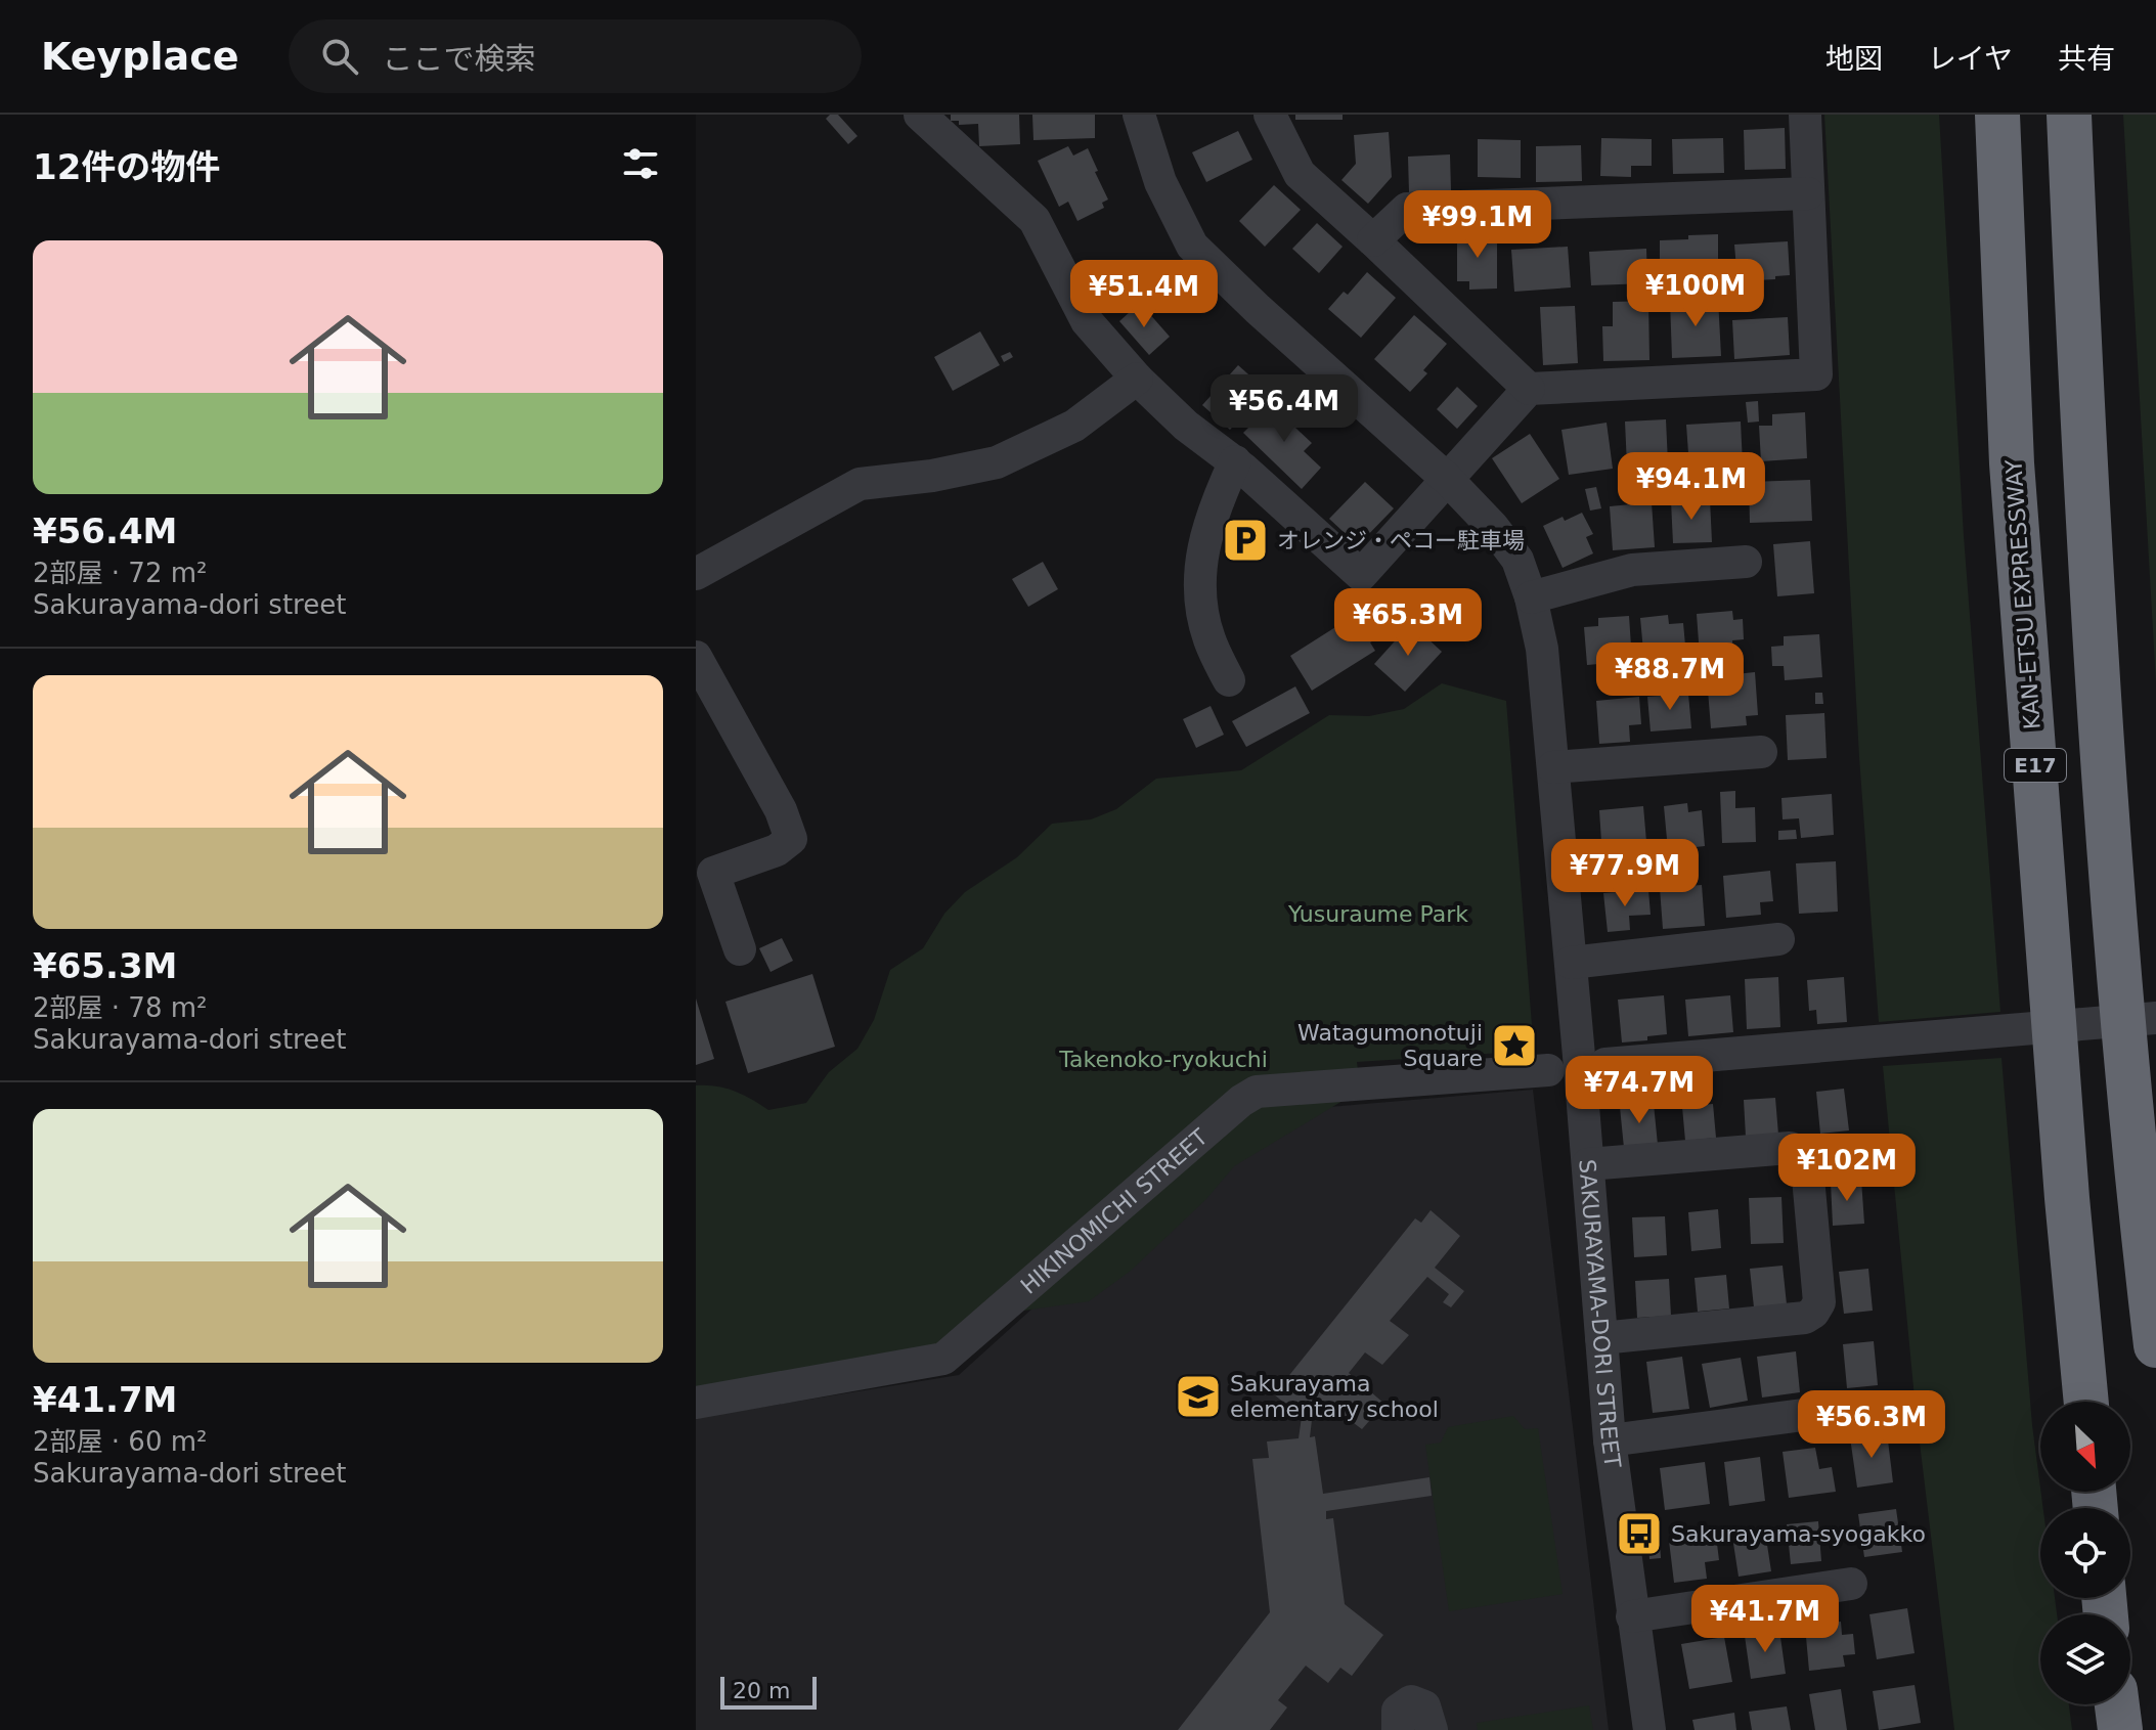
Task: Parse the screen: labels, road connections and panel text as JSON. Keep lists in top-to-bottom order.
{
  "streets": {
    "highway": ["KAN-ETSU EXPRESSWAY", "E17"],
    "street": ["HIKINOMICHI STREET", "SAKURAYAMA-DORI STREET"]
  },
  "parks": ["Yusuraume Park", "Takenoko-ryokuchi"],
  "places": {
    "parking": ["オレンジ・ペコー駐車場"],
    "place": ["Watagumonotuji Square"],
    "school or university": ["Sakurayama elementary school"],
    "bus stop": ["Sakurayama-syogakko"]
  },
  "scale_bar": "20 m",
  "north": "bottom right",
  "page": {
    "header": "Keyplace",
    "search": "ここで検索",
    "nav": ["地図", "レイヤ", "共有"],
    "heading": "12件の物件",
    "price": [
      "¥99.1M",
      "¥100M",
      "¥51.4M",
      "¥56.4M",
      "¥94.1M",
      "¥65.3M",
      "¥88.7M",
      "¥77.9M",
      "¥74.7M",
      "¥102M",
      "¥56.3M",
      "¥41.7M"
    ],
    "list": [
      {
        "name": "¥56.4M",
        "note": "2部屋 · 72 m² · Sakurayama-dori street"
      },
      {
        "name": "¥65.3M",
        "note": "2部屋 · 78 m² · Sakurayama-dori street"
      },
      {
        "name": "¥41.7M",
        "note": "2部屋 · 60 m² · Sakurayama-dori street"
      }
    ],
    "scale": "20 m"
  }
}
